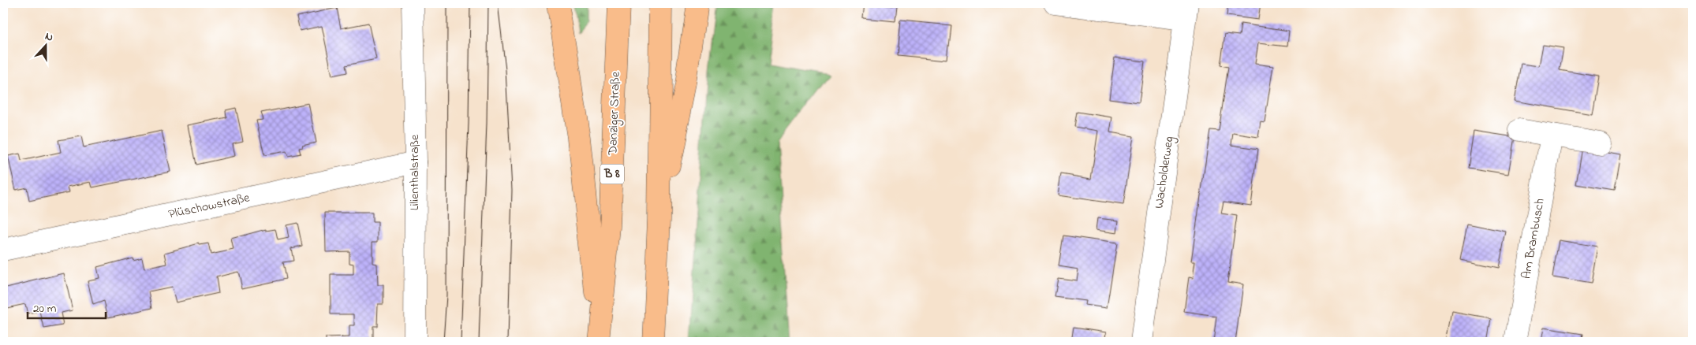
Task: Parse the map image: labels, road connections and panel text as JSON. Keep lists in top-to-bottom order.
{
  "streets": {
    "highway": ["Danziger Straße", "B 8"],
    "street": [
      "Lilienthalstraße",
      "Wacholderweg",
      "Plüschowstraße",
      "Am Brambusch"
    ]
  },
  "crossings": [
    ["Lilienthalstraße", "Plüschowstraße"]
  ],
  "scale_bar": "20 m",
  "north": "top"
}
